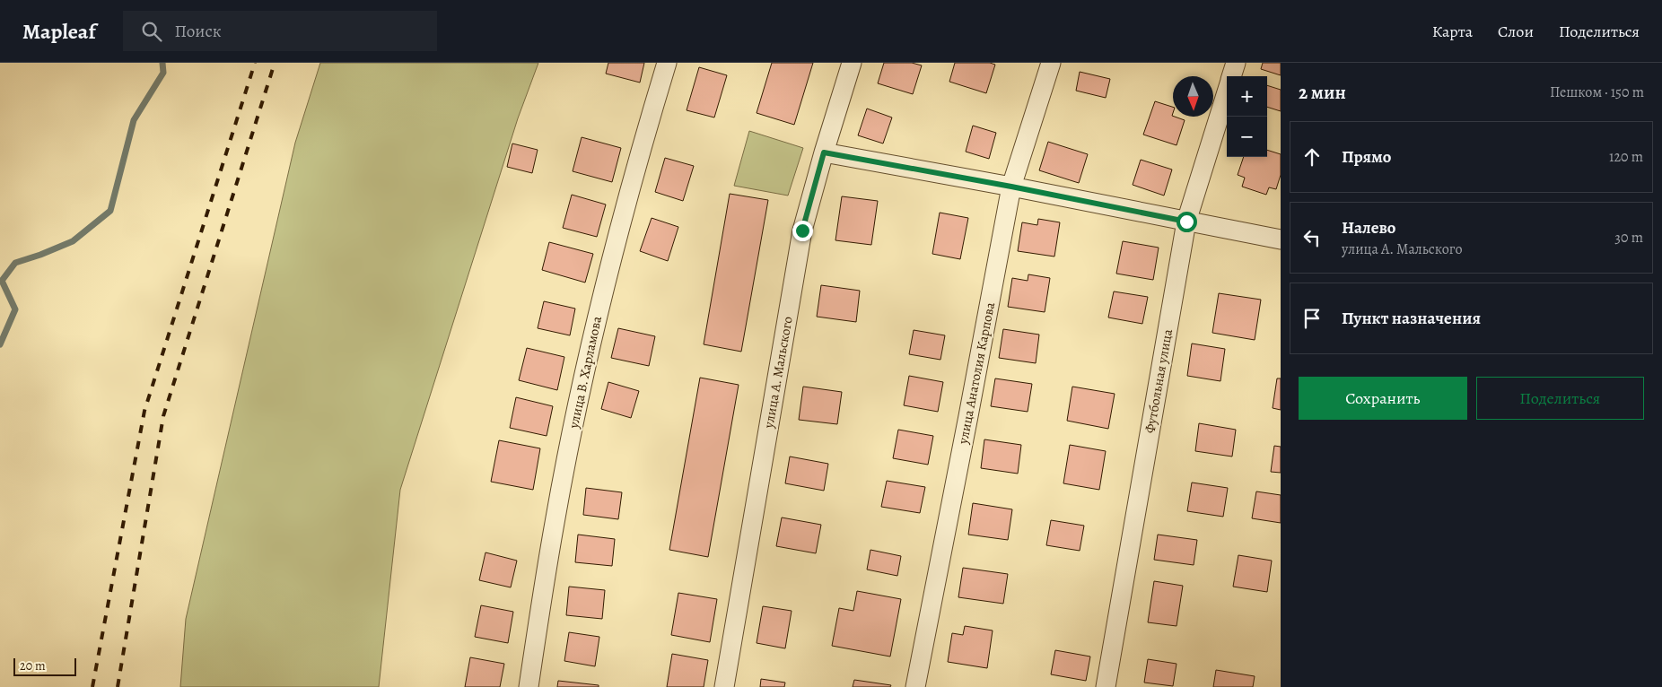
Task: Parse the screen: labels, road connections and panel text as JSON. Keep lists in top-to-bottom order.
{
  "streets": {
    "street": [
      "улица В. Харламова",
      "улица А. Мальского",
      "улица Анатолия Карпова",
      "Футбольная улица"
    ]
  },
  "scale_bar": "20 m",
  "north": "bottom",
  "page": {
    "header": "Mapleaf",
    "search": "Поиск",
    "nav": ["Карта", "Слои", "Поделиться"],
    "heading": ["2 мин", "Пешком · 150 m"],
    "map_buttons": ["+", "−"],
    "list": [
      ["Прямо", "120 m"],
      ["Налево", "улица А. Мальского", "30 m"],
      "Пункт назначения"
    ],
    "buttons": ["Сохранить", "Поделиться"],
    "scale": "20 m"
  }
}
